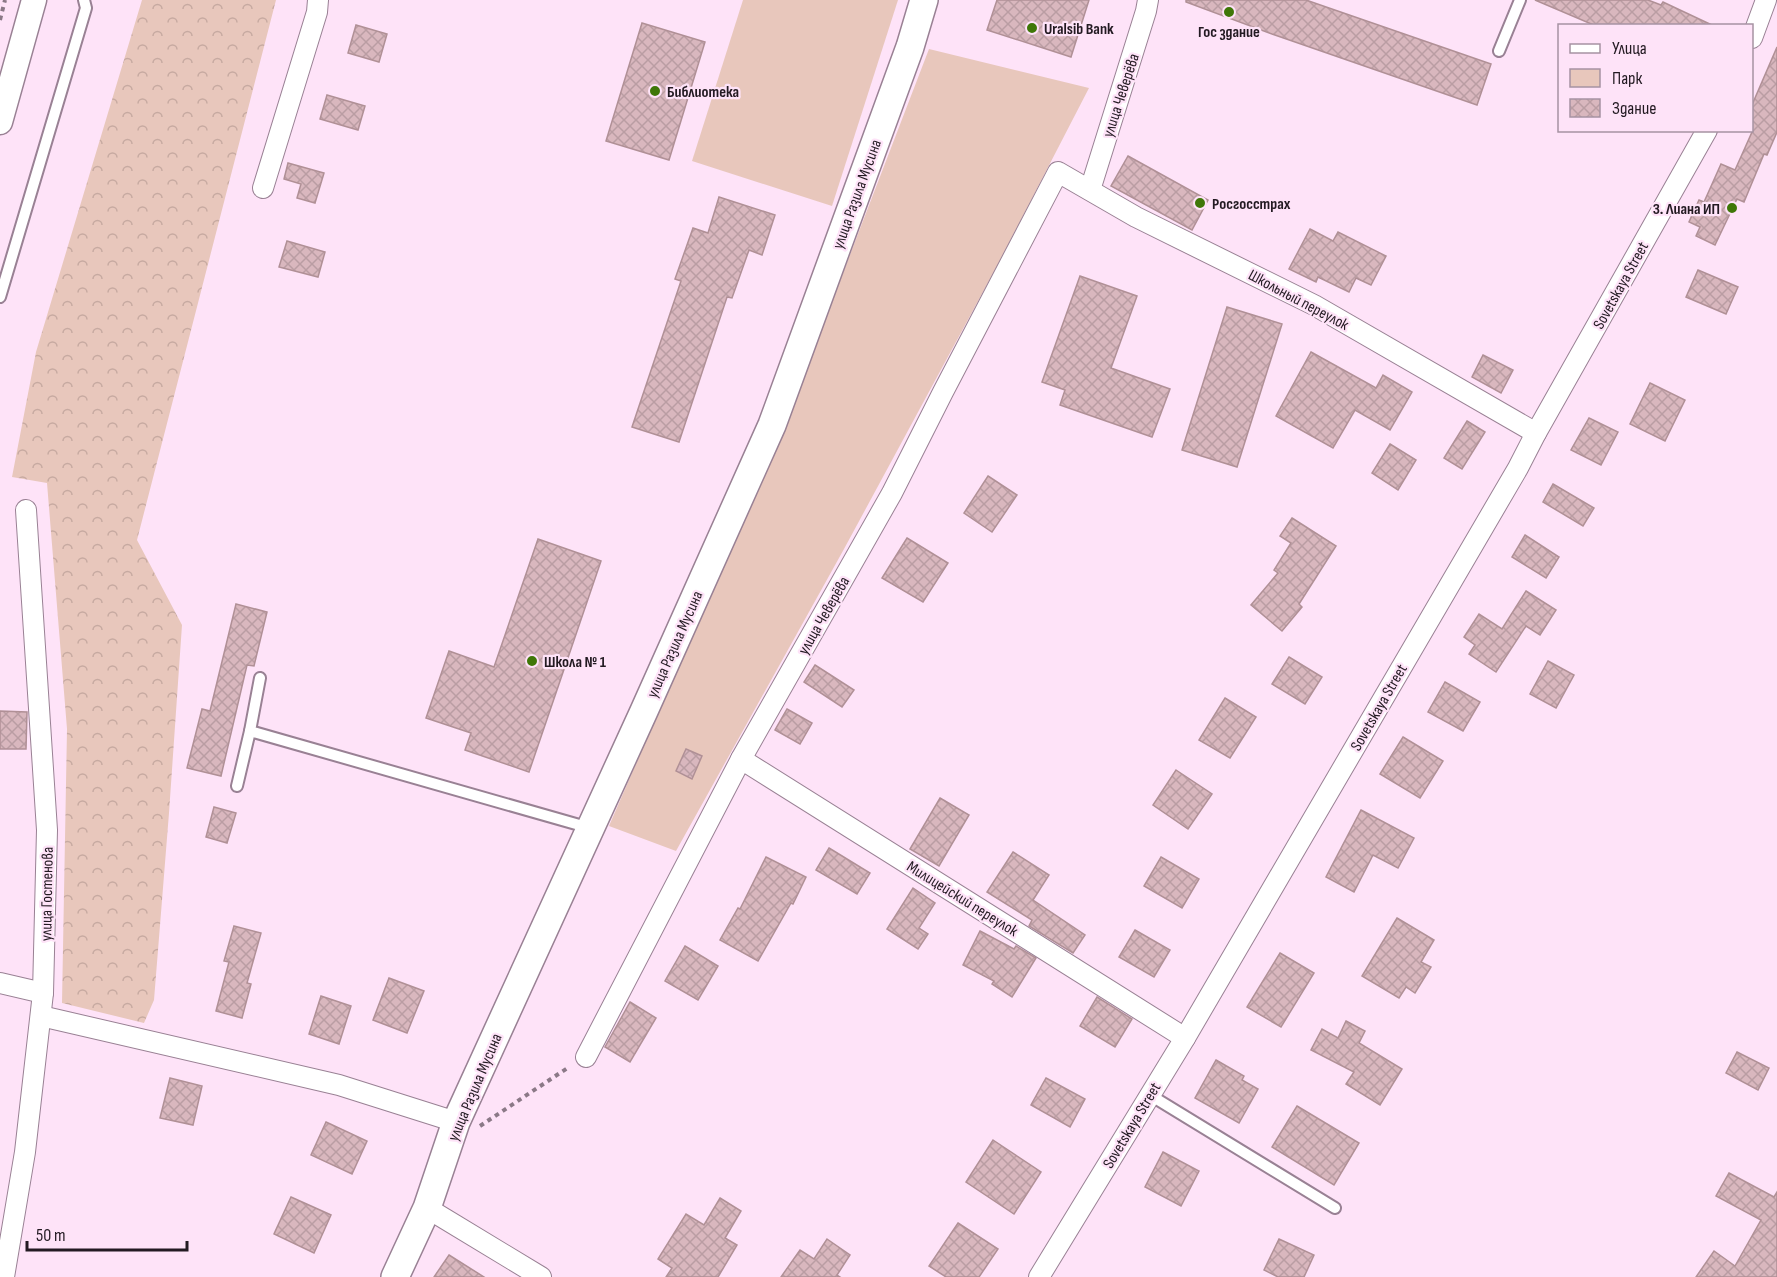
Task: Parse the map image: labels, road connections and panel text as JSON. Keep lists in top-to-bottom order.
{
  "streets": {
    "main road": ["улица Разила Мусина"],
    "street": [
      "улица Чеверёва",
      "Sovetskaya Street",
      "Школьный переулок",
      "улица Гостенова",
      "Милицейский переулок"
    ]
  },
  "crossings": [
    ["улица Чеверёва", "Школьный переулок"],
    ["улица Чеверёва", "Милицейский переулок"],
    ["Sovetskaya Street", "Школьный переулок"],
    ["Sovetskaya Street", "Милицейский переулок"]
  ],
  "places": [
    "Гос здание",
    "Uralsib Bank",
    "Библиотека",
    "Росгосстрах",
    "3. Лиана ИП",
    "Школа № 1"
  ],
  "legend": ["Улица", "Парк", "Здание"],
  "scale_bar": "50 m"
}
